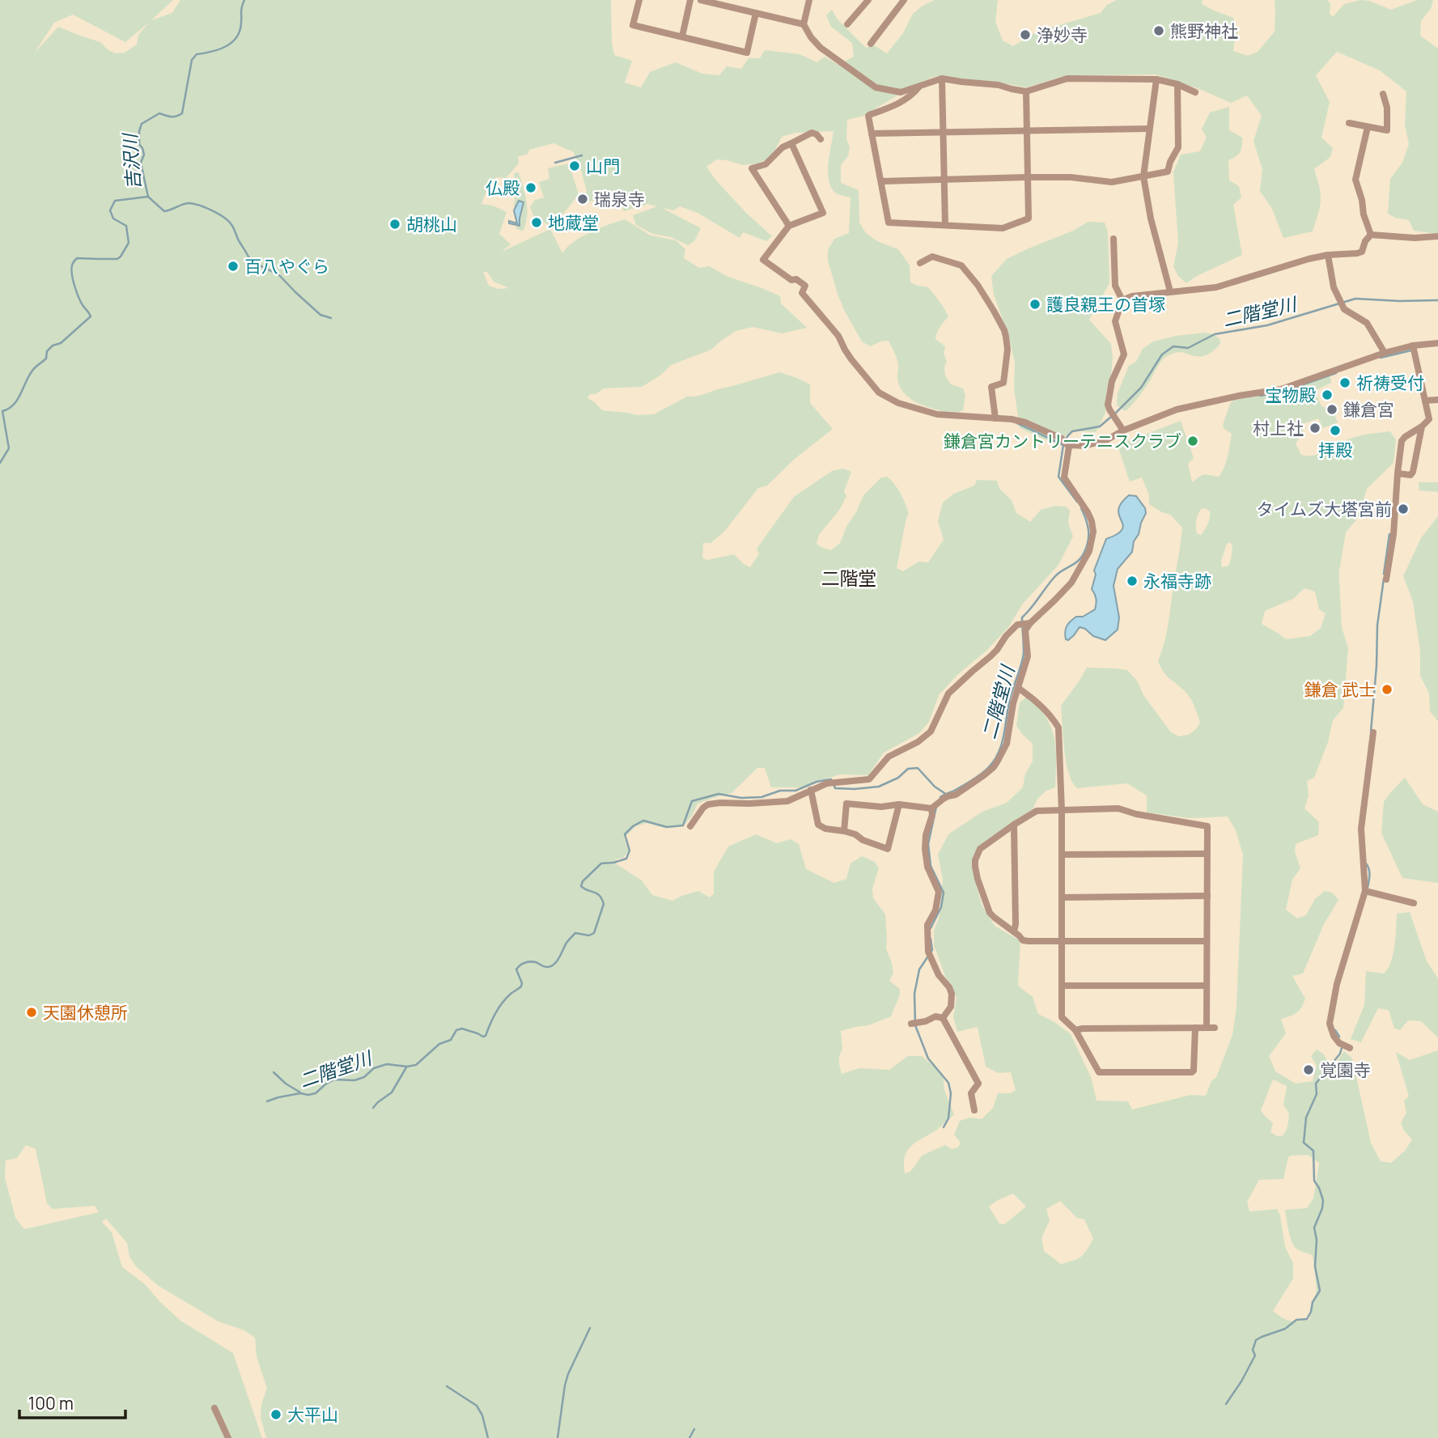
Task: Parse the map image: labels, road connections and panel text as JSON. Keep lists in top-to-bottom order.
{
  "districts": ["二階堂"],
  "water": ["吉沢川", "二階堂川"],
  "places": [
    "熊野神社",
    "浄妙寺",
    "山門",
    "仏殿",
    "瑞泉寺",
    "地蔵堂",
    "胡桃山",
    "百八やぐら",
    "護良親王の首塚",
    "祈祷受付",
    "宝物殿",
    "鎌倉宮",
    "村上社",
    "拝殿",
    "鎌倉宮カントリーテニスクラブ",
    "タイムズ大塔宮前",
    "永福寺跡",
    "鎌倉 武士",
    "天園休憩所",
    "覚園寺",
    "大平山"
  ],
  "scale_bar": "100 m"
}
